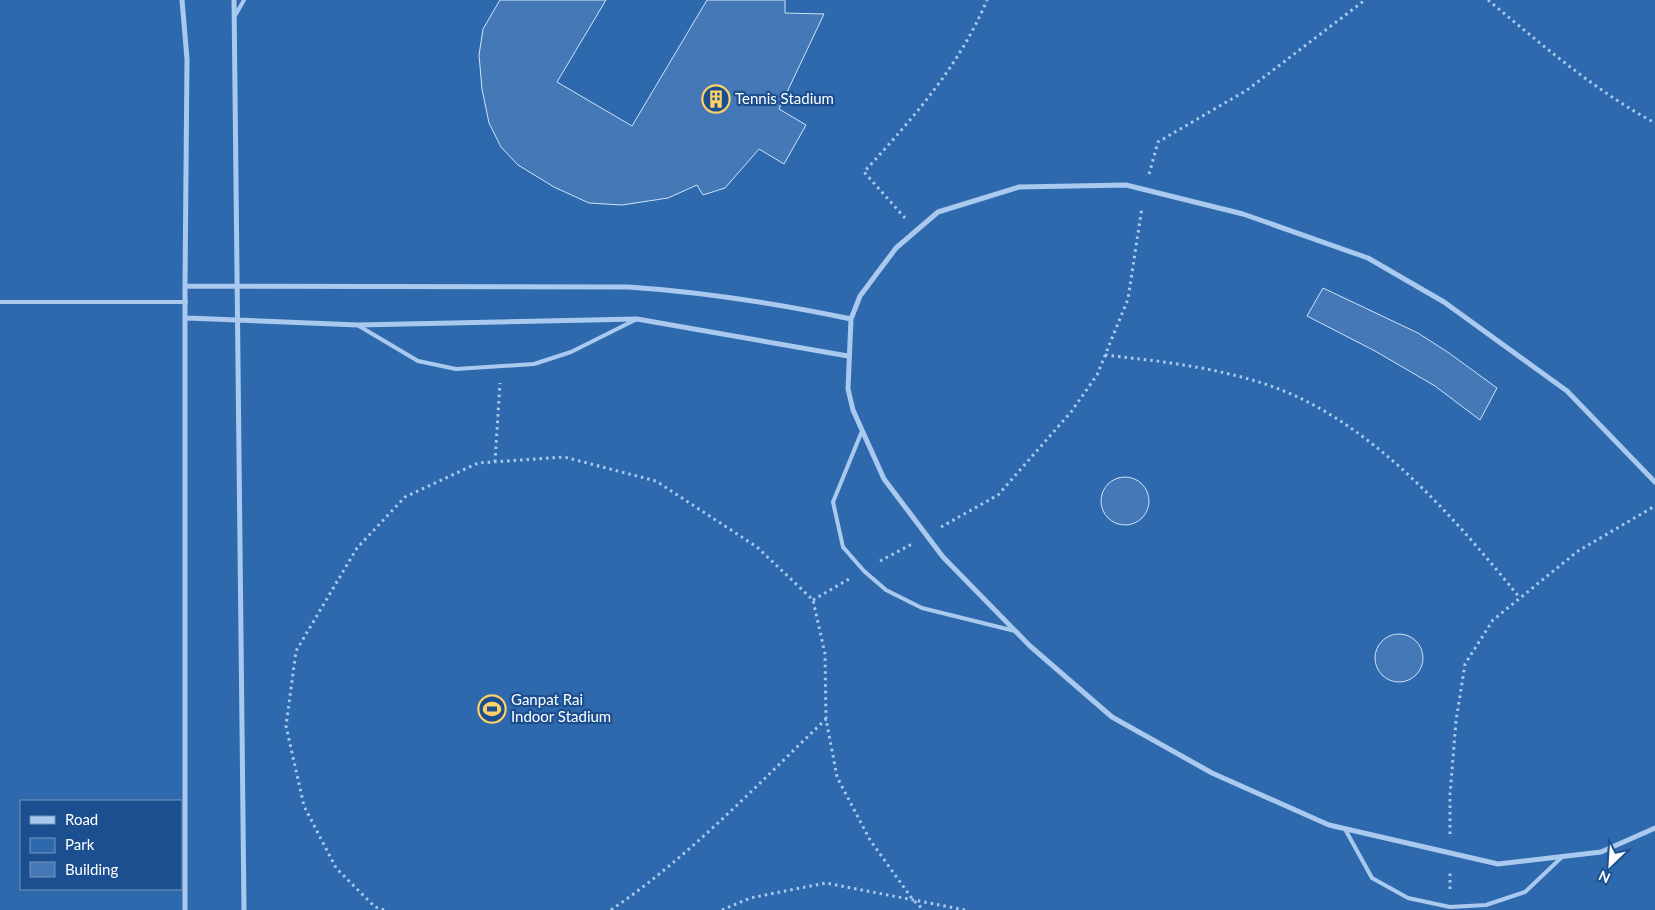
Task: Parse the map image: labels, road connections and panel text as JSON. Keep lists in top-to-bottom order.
{
  "places": {
    "building": ["Tennis Stadium"],
    "sports": ["Ganpat Rai Indoor Stadium"]
  },
  "legend": ["Road", "Park", "Building"],
  "north": "bottom left"
}
